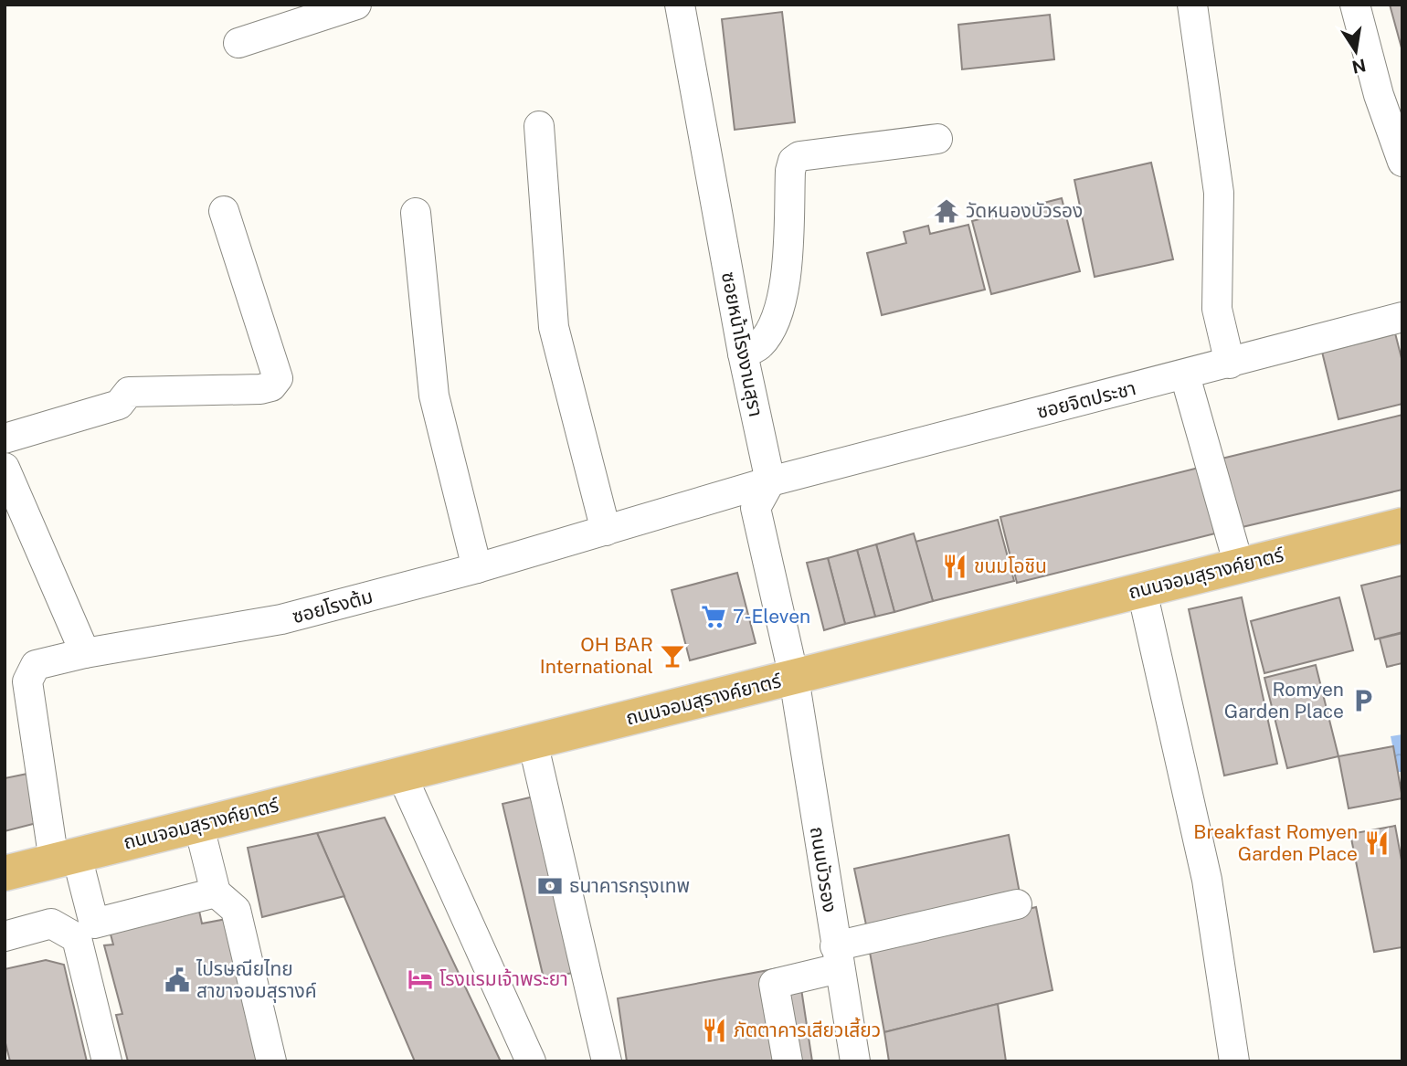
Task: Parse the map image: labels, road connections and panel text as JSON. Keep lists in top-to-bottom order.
{
  "streets": {
    "main road": ["ถนนจอมสุรางค์ยาตร์"],
    "street": [
      "ซอยหน้าโรงงานสุรา",
      "ซอยจิตประชา",
      "ซอยโรงต้ม",
      "ถนนบัวรอง"
    ]
  },
  "crossings": [
    ["ซอยหน้าโรงงานสุรา", "ซอยจิตประชา"],
    ["ซอยหน้าโรงงานสุรา", "ซอยโรงต้ม"],
    ["ซอยจิตประชา", "ซอยโรงต้ม"],
    ["ถนนจอมสุรางค์ยาตร์", "ซอยโรงต้ม"],
    ["ถนนจอมสุรางค์ยาตร์", "ถนนบัวรอง"]
  ],
  "places": {
    "temple": ["วัดหนองบัวรอง"],
    "restaurant": ["ขนมโอชิน", "Breakfast Romyen Garden Place", "ภัตตาคารเสียวเสี้ยว"],
    "supermarket": ["7-Eleven"],
    "bar": ["OH BAR International"],
    "parking": ["Romyen Garden Place"],
    "bank": ["ธนาคารกรุงเทพ"],
    "hotel": ["โรงแรมเจ้าพระยา"],
    "public building": ["ไปรษณียไทย สาขาจอมสุรางค์"]
  },
  "north": "bottom"
}
